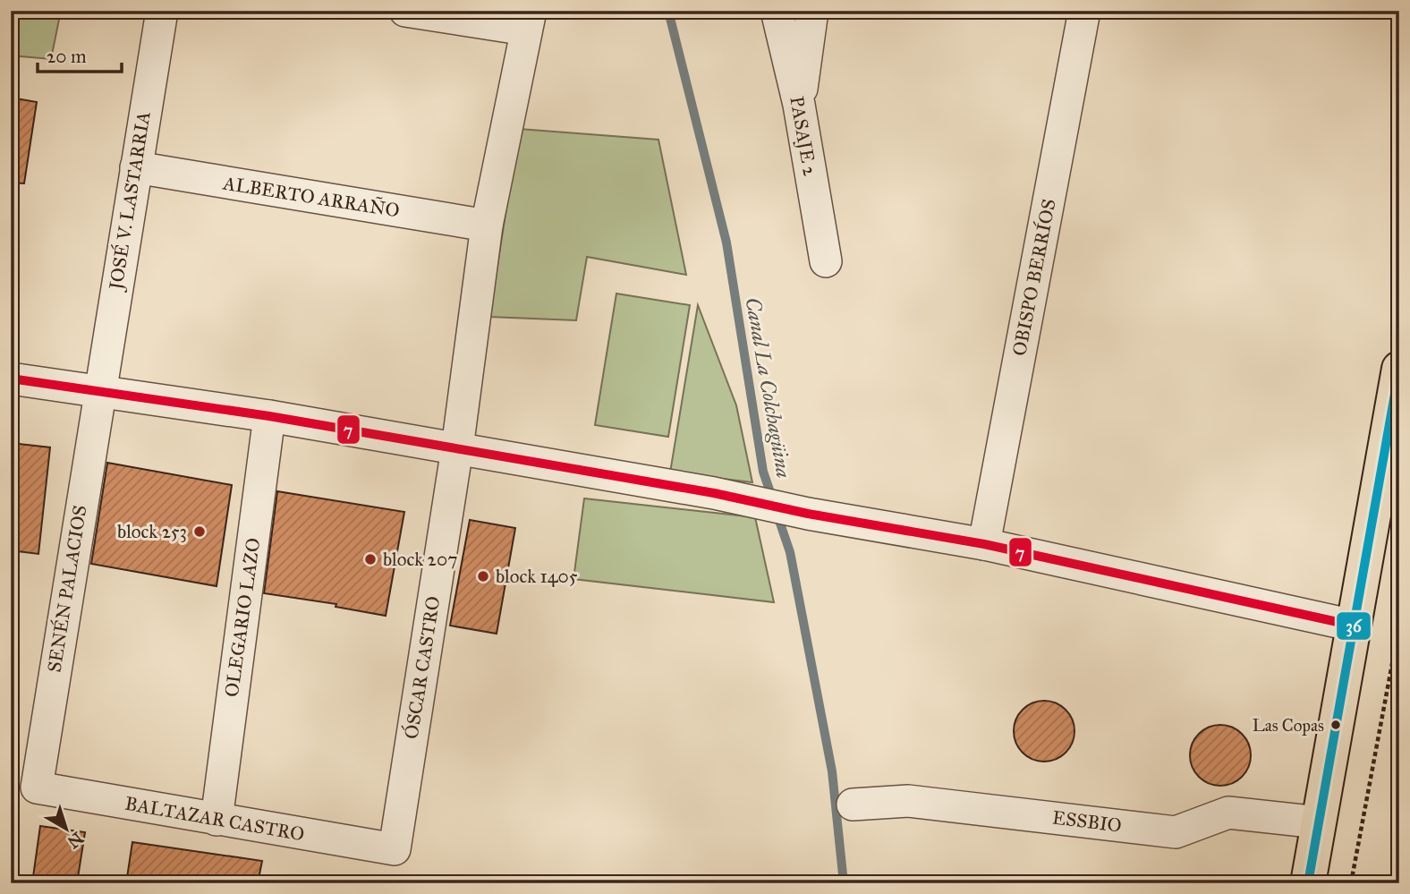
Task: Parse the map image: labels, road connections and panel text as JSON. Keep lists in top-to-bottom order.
{
  "streets": {
    "street": [
      "PASAJE 2",
      "ALBERTO ARRAÑO",
      "JOSÉ V. LASTARRIA",
      "OBISPO BERRÍOS",
      "SENÉN PALACIOS",
      "OLEGARIO LAZO",
      "ÓSCAR CASTRO",
      "BALTAZAR CASTRO",
      "ESSBIO"
    ]
  },
  "crossings": [
    ["ALBERTO ARRAÑO", "JOSÉ V. LASTARRIA"],
    ["ALBERTO ARRAÑO", "ÓSCAR CASTRO"],
    ["JOSÉ V. LASTARRIA", "SENÉN PALACIOS"],
    ["SENÉN PALACIOS", "BALTAZAR CASTRO"],
    ["OLEGARIO LAZO", "BALTAZAR CASTRO"],
    ["ÓSCAR CASTRO", "BALTAZAR CASTRO"]
  ],
  "water": ["Canal La Colchagüina"],
  "places": [
    "block 253",
    "block 207",
    "block 1405",
    "Las Copas"
  ],
  "lines": ["transit line 36", "transit line 7"],
  "scale_bar": "20 m",
  "north": "bottom right"
}
